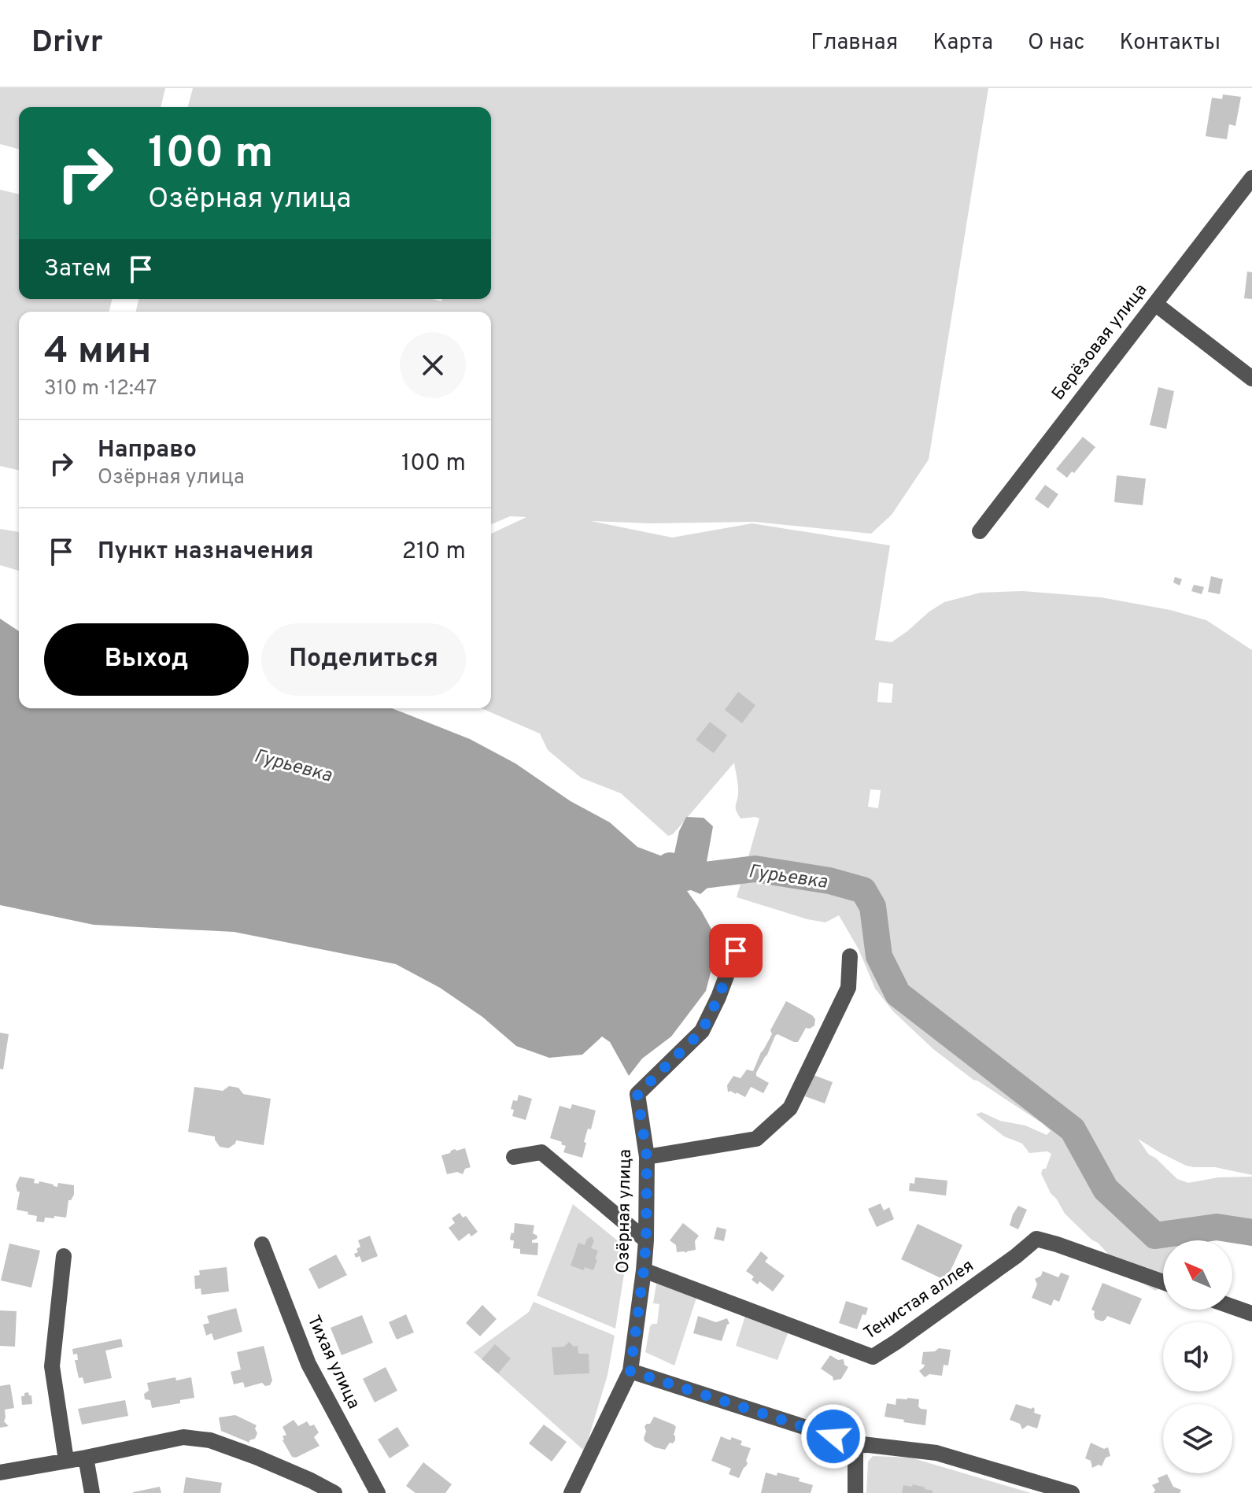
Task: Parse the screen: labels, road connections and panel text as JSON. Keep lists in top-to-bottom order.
{
  "streets": {
    "street": [
      "Берёзовая улица",
      "Озёрная улица",
      "Тенистая аллея",
      "Тихая улица"
    ]
  },
  "crossings": [
    ["Озёрная улица", "Тенистая аллея"]
  ],
  "water": ["Гурьевка"],
  "north": "top left",
  "page": {
    "header": "Drivr",
    "nav": [
      "Главная",
      "Карта",
      "О нас",
      "Контакты"
    ],
    "turn": ["100 m", "Озёрная улица"],
    "then": "Затем",
    "heading": ["4 мин", "310 m · 12:47"],
    "list": [
      {
        "name": "Направо",
        "note": "Озёрная улица",
        "value": "100 m"
      },
      {
        "name": "Пункт назначения",
        "value": "210 m"
      }
    ],
    "buttons": ["Выход", "Поделиться"]
  }
}
